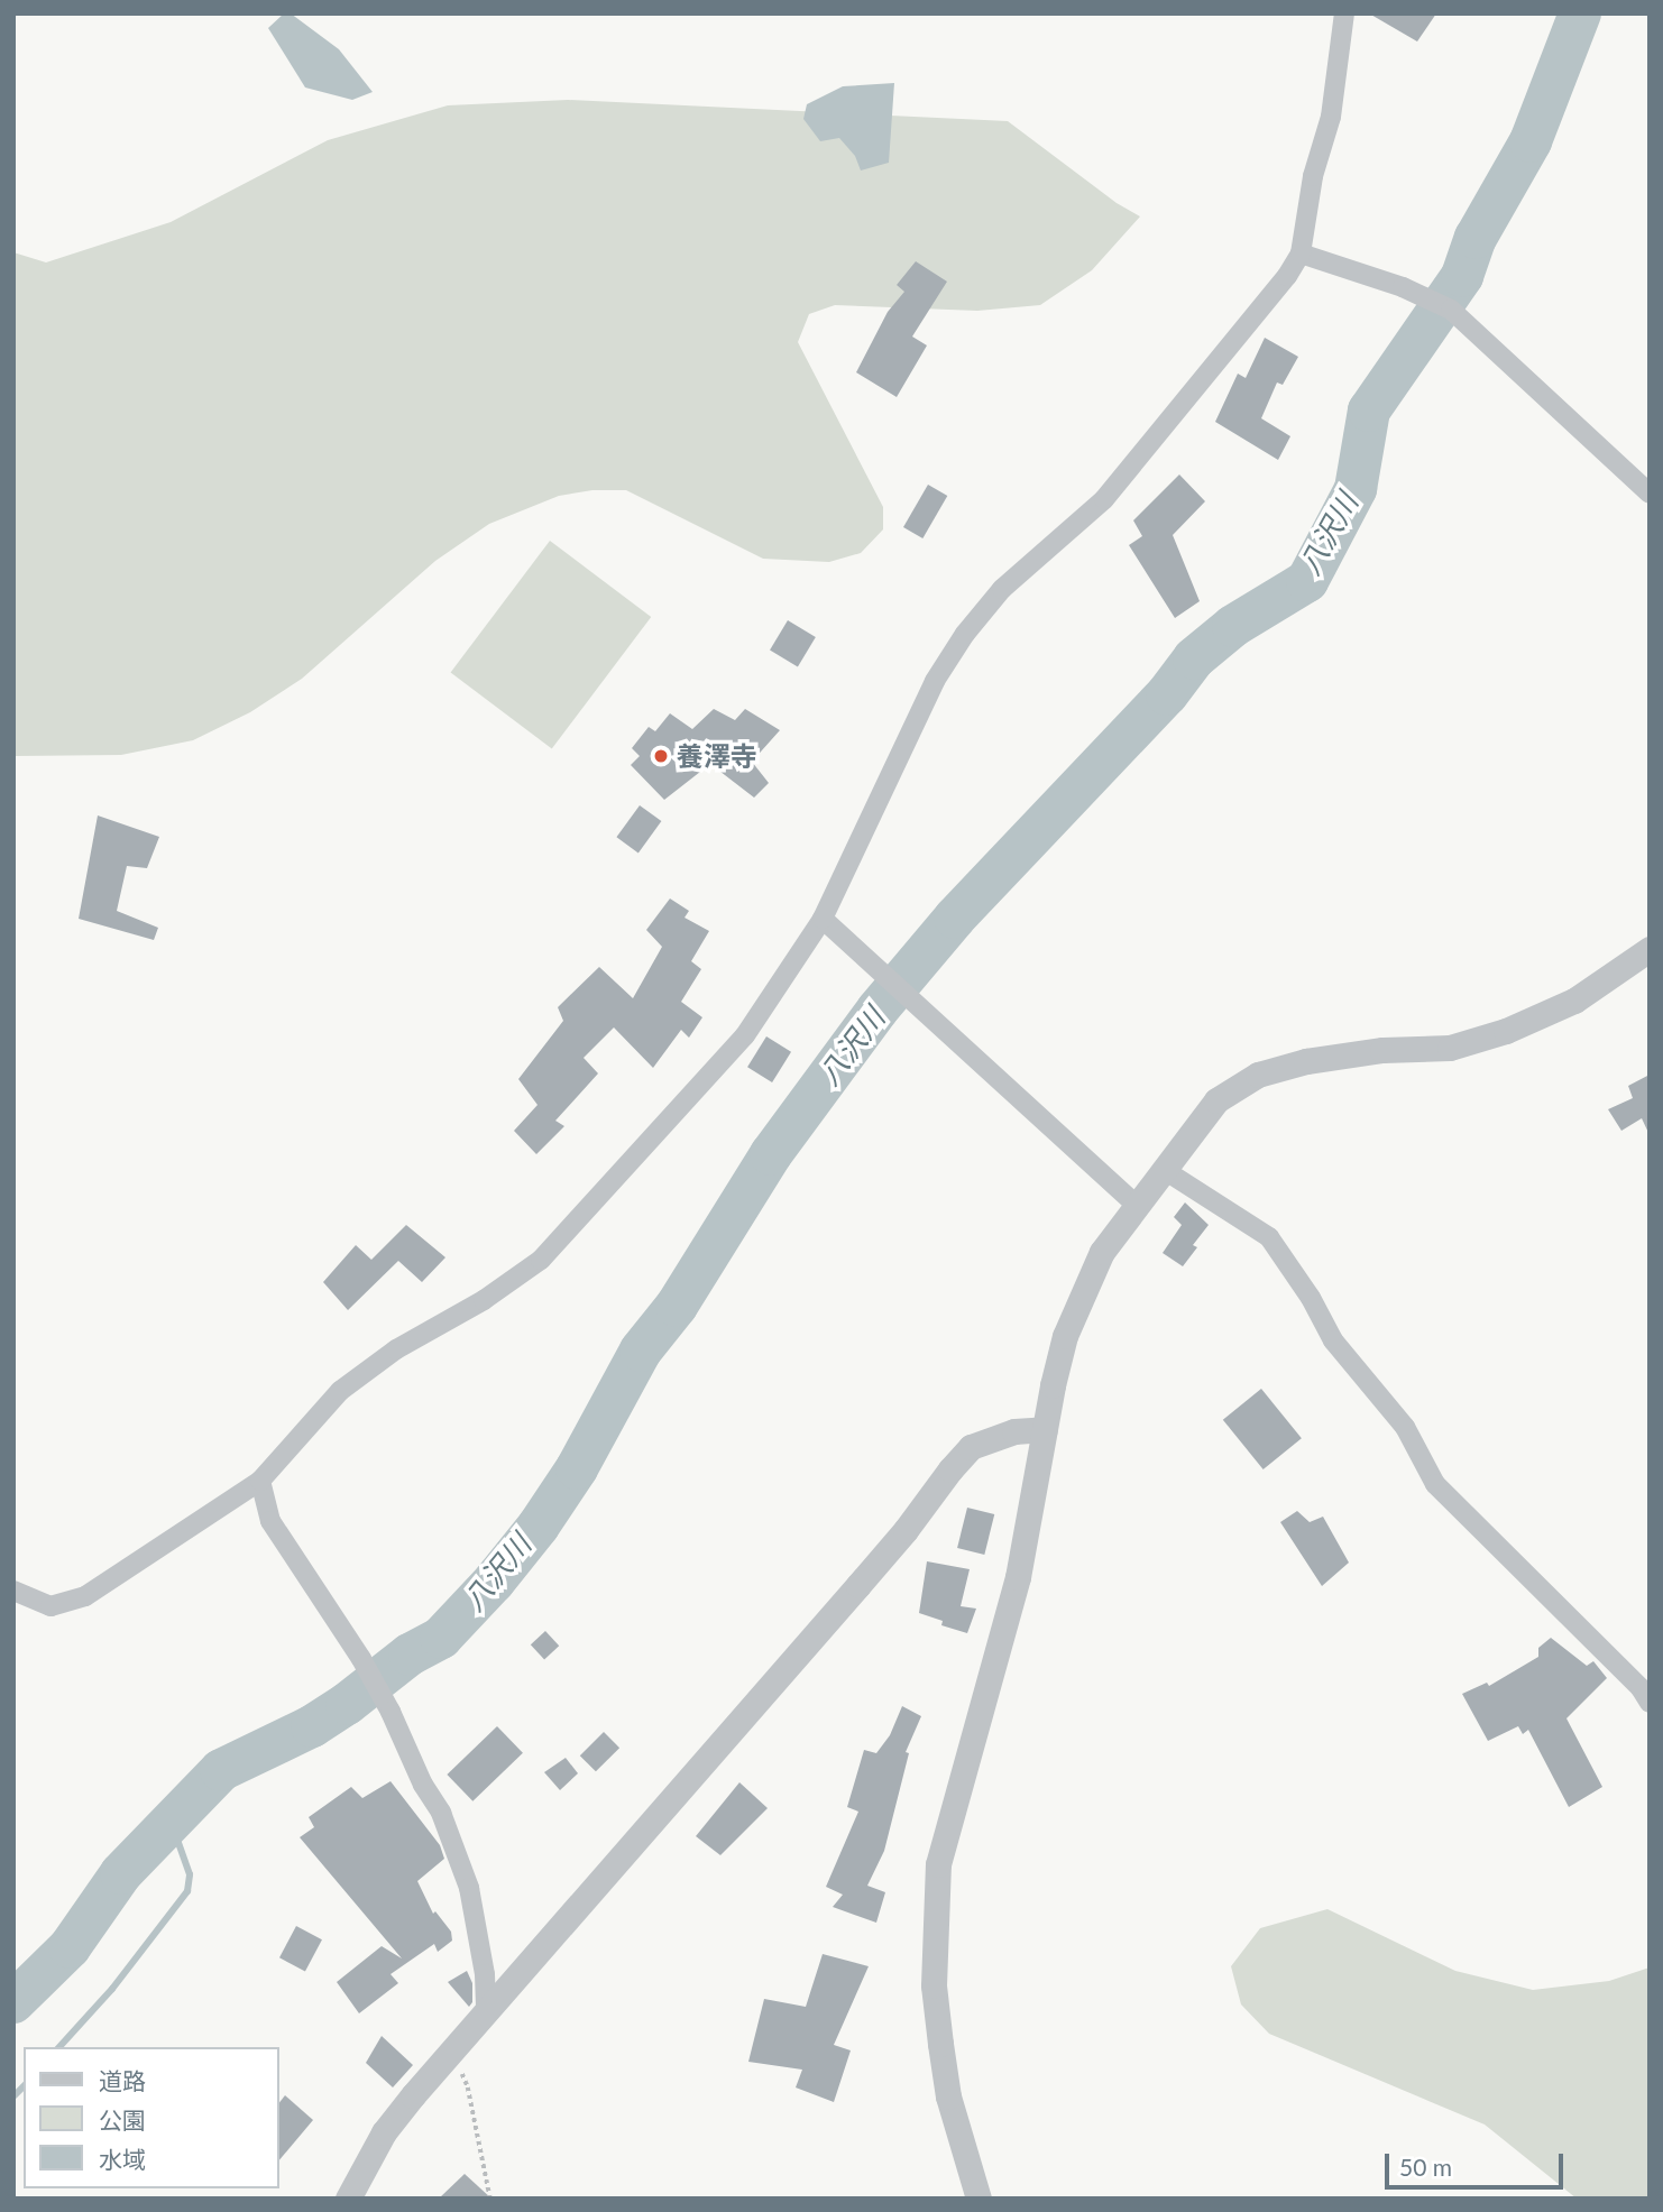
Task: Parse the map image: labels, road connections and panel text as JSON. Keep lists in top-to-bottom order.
{
  "water": ["八沢川"],
  "places": ["養澤寺"],
  "legend": ["道路", "公園", "水域"],
  "scale_bar": "50 m"
}
